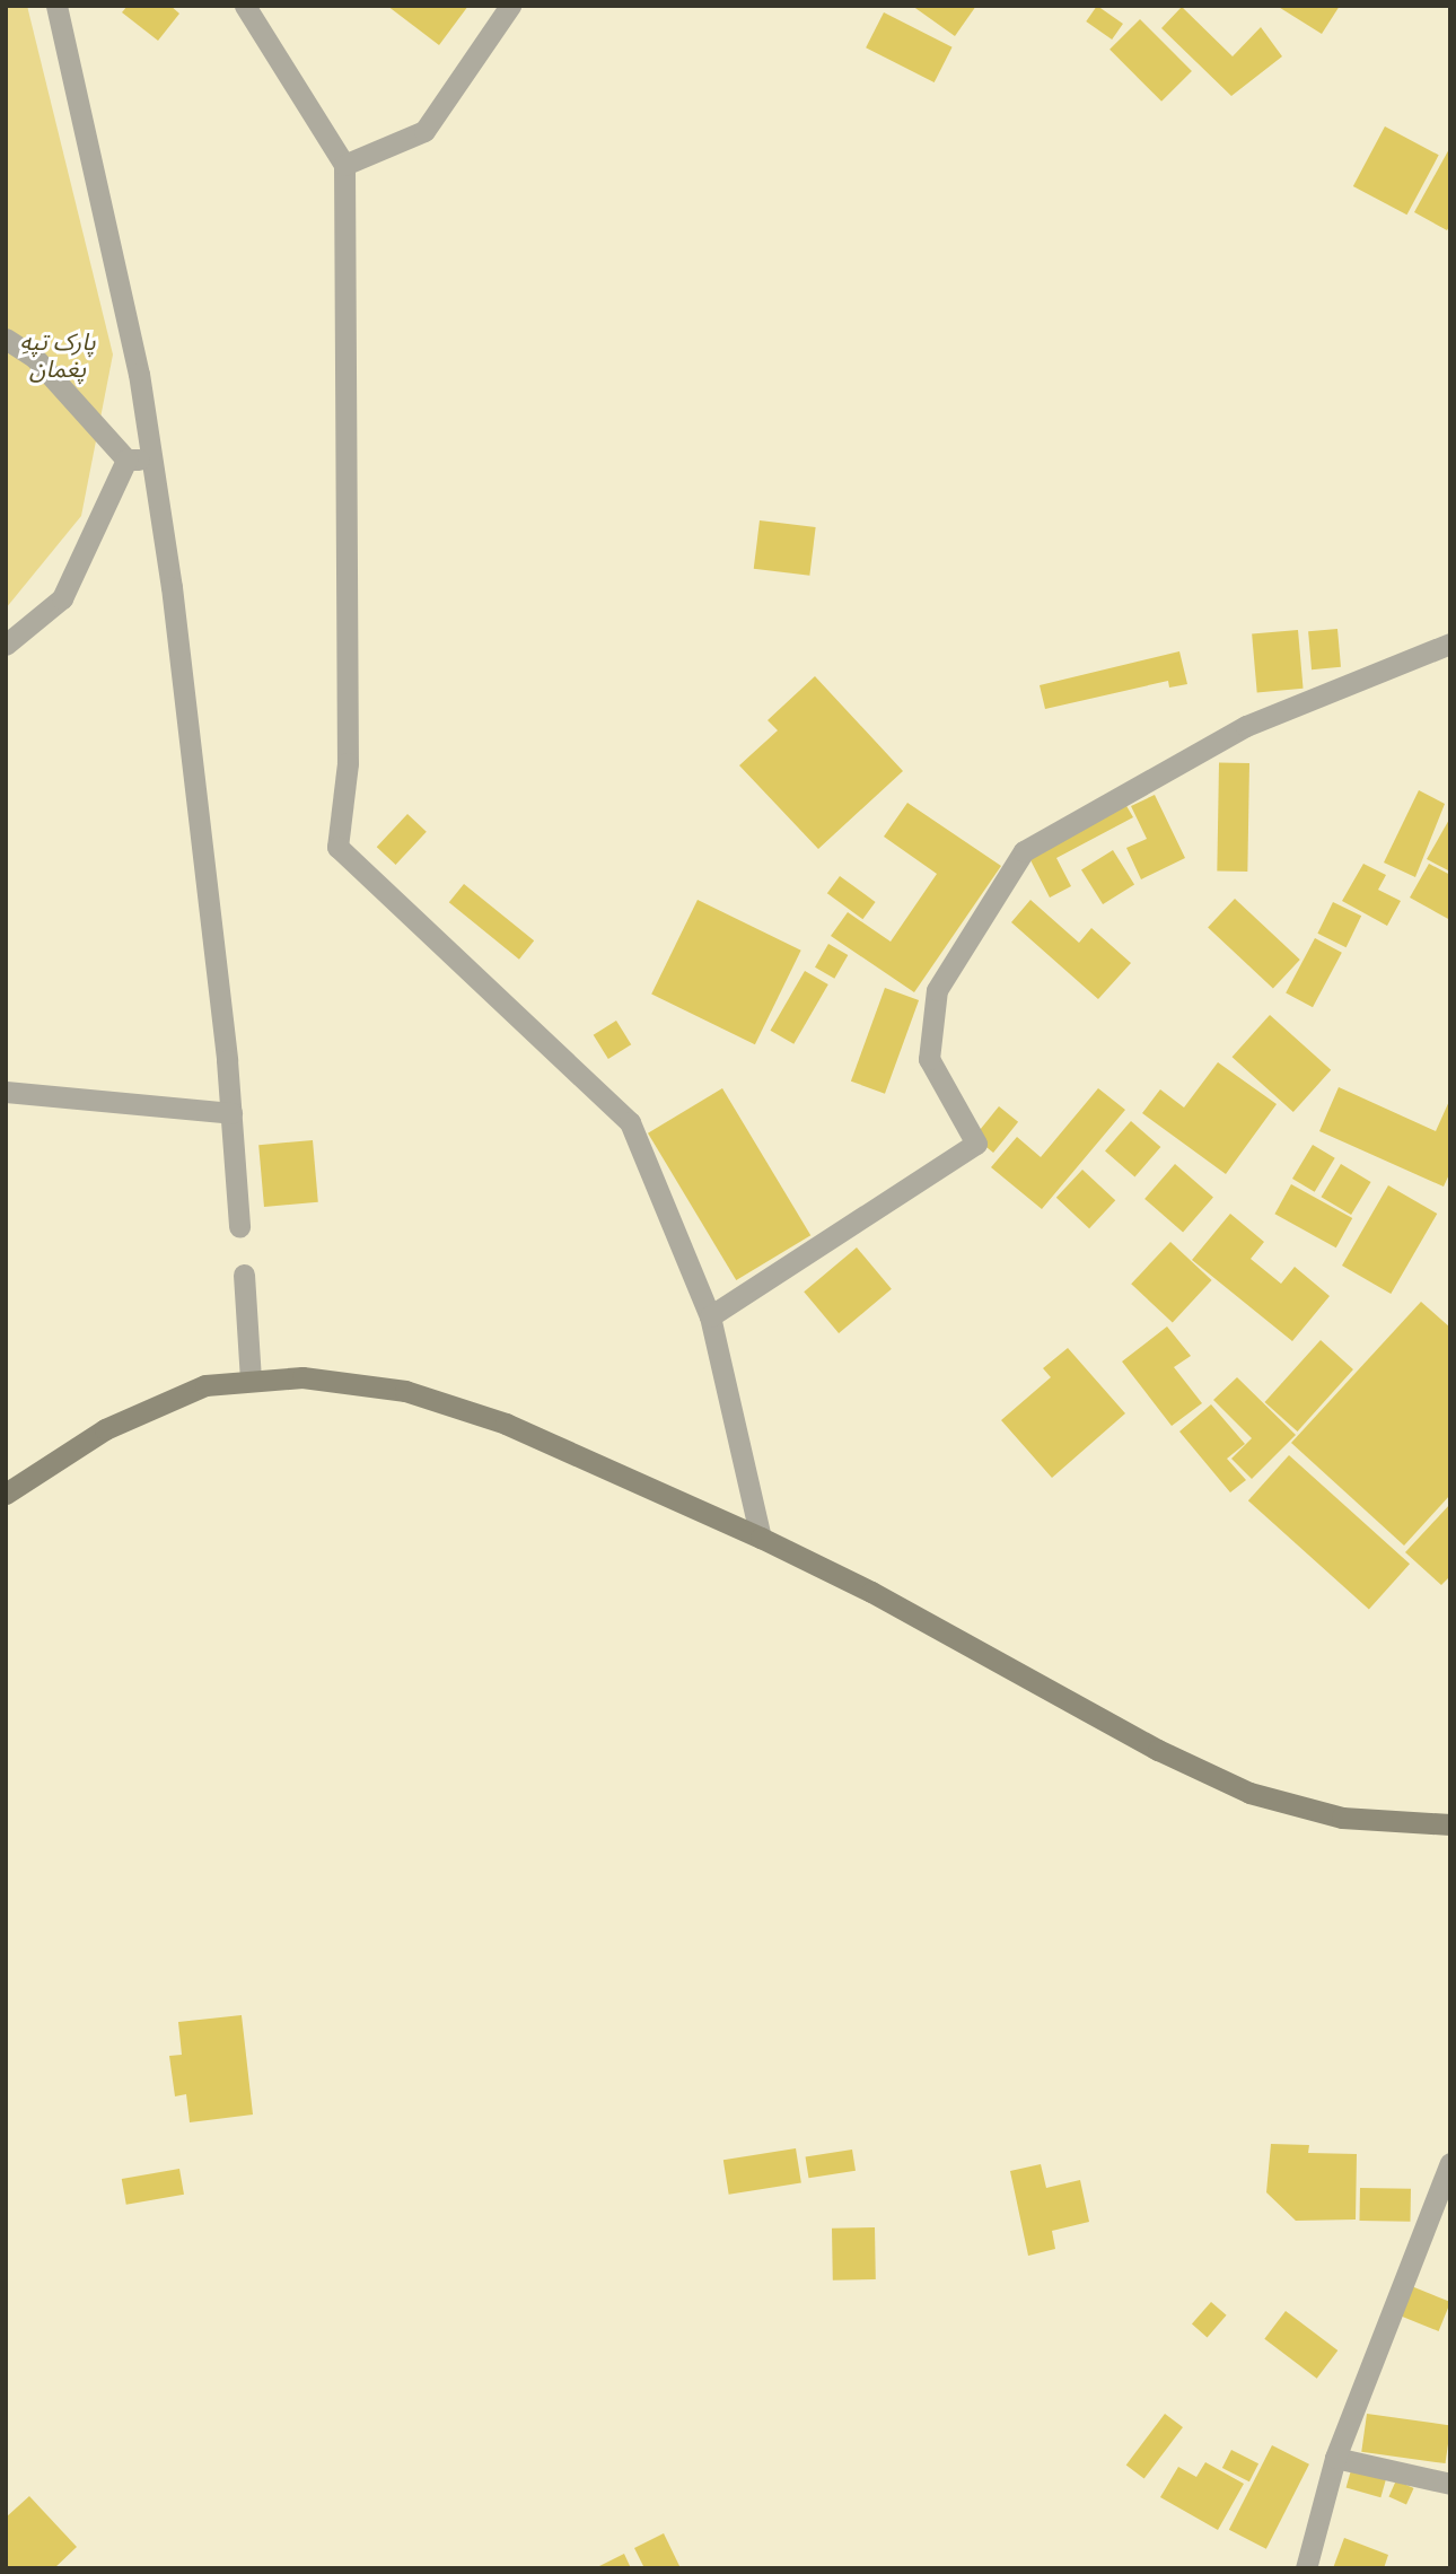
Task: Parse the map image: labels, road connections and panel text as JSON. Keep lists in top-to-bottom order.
{
  "parks": ["پارک تپهِ پغمان"]
}
